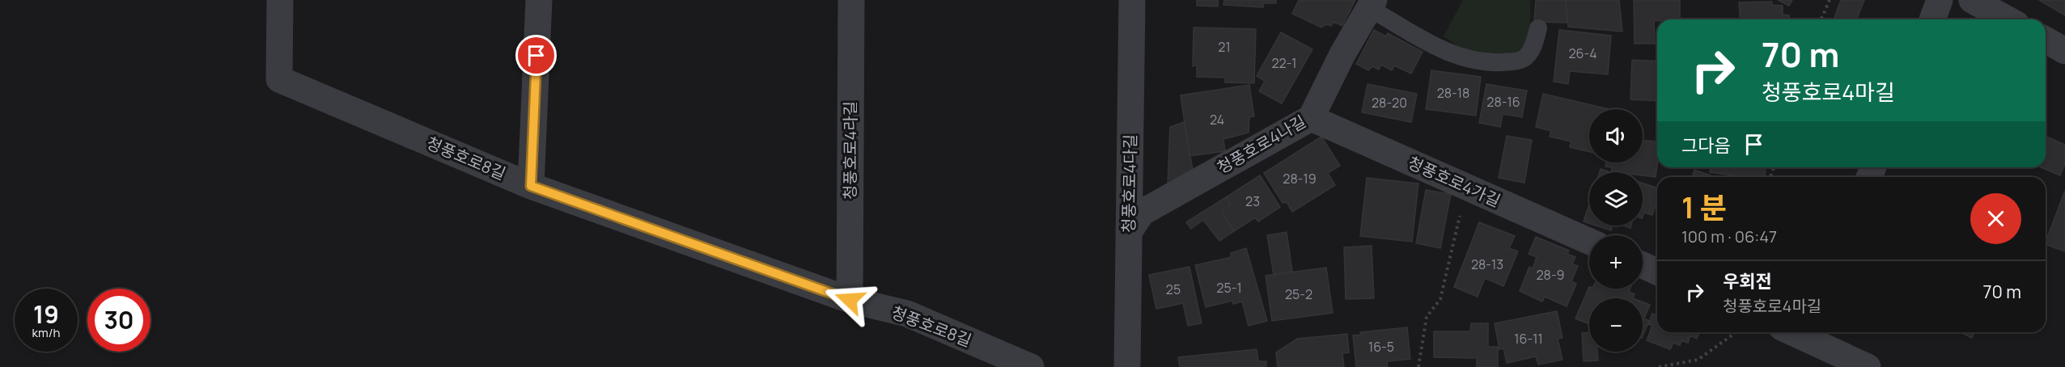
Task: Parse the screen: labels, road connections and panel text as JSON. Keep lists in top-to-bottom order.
{
  "streets": {
    "street": [
      "청풍호로4나길",
      "청풍호로4라길",
      "청풍호로8길",
      "청풍호로4가길",
      "청풍호로4다길"
    ]
  },
  "crossings": [
    ["청풍호로4나길", "청풍호로4가길"],
    ["청풍호로4나길", "청풍호로4다길"],
    ["청풍호로4라길", "청풍호로8길"]
  ],
  "house_numbers": [
    "21",
    "26-4",
    "22-1",
    "28-18",
    "28-16",
    "28-20",
    "24",
    "28-19",
    "23",
    "28-13",
    "28-9",
    "25-1",
    "25",
    "25-2",
    "16-11",
    "16-5"
  ],
  "page": {
    "turn": ["70 m", "청풍호로4마길"],
    "map_buttons": ["+", "−"],
    "then": "그다음",
    "heading": ["1 분", "100 m · 06:47"],
    "list": [
      {
        "name": "우회전",
        "note": "청풍호로4마길",
        "value": "70 m"
      }
    ],
    "speed": "19 km/h",
    "limit": "30"
  }
}
